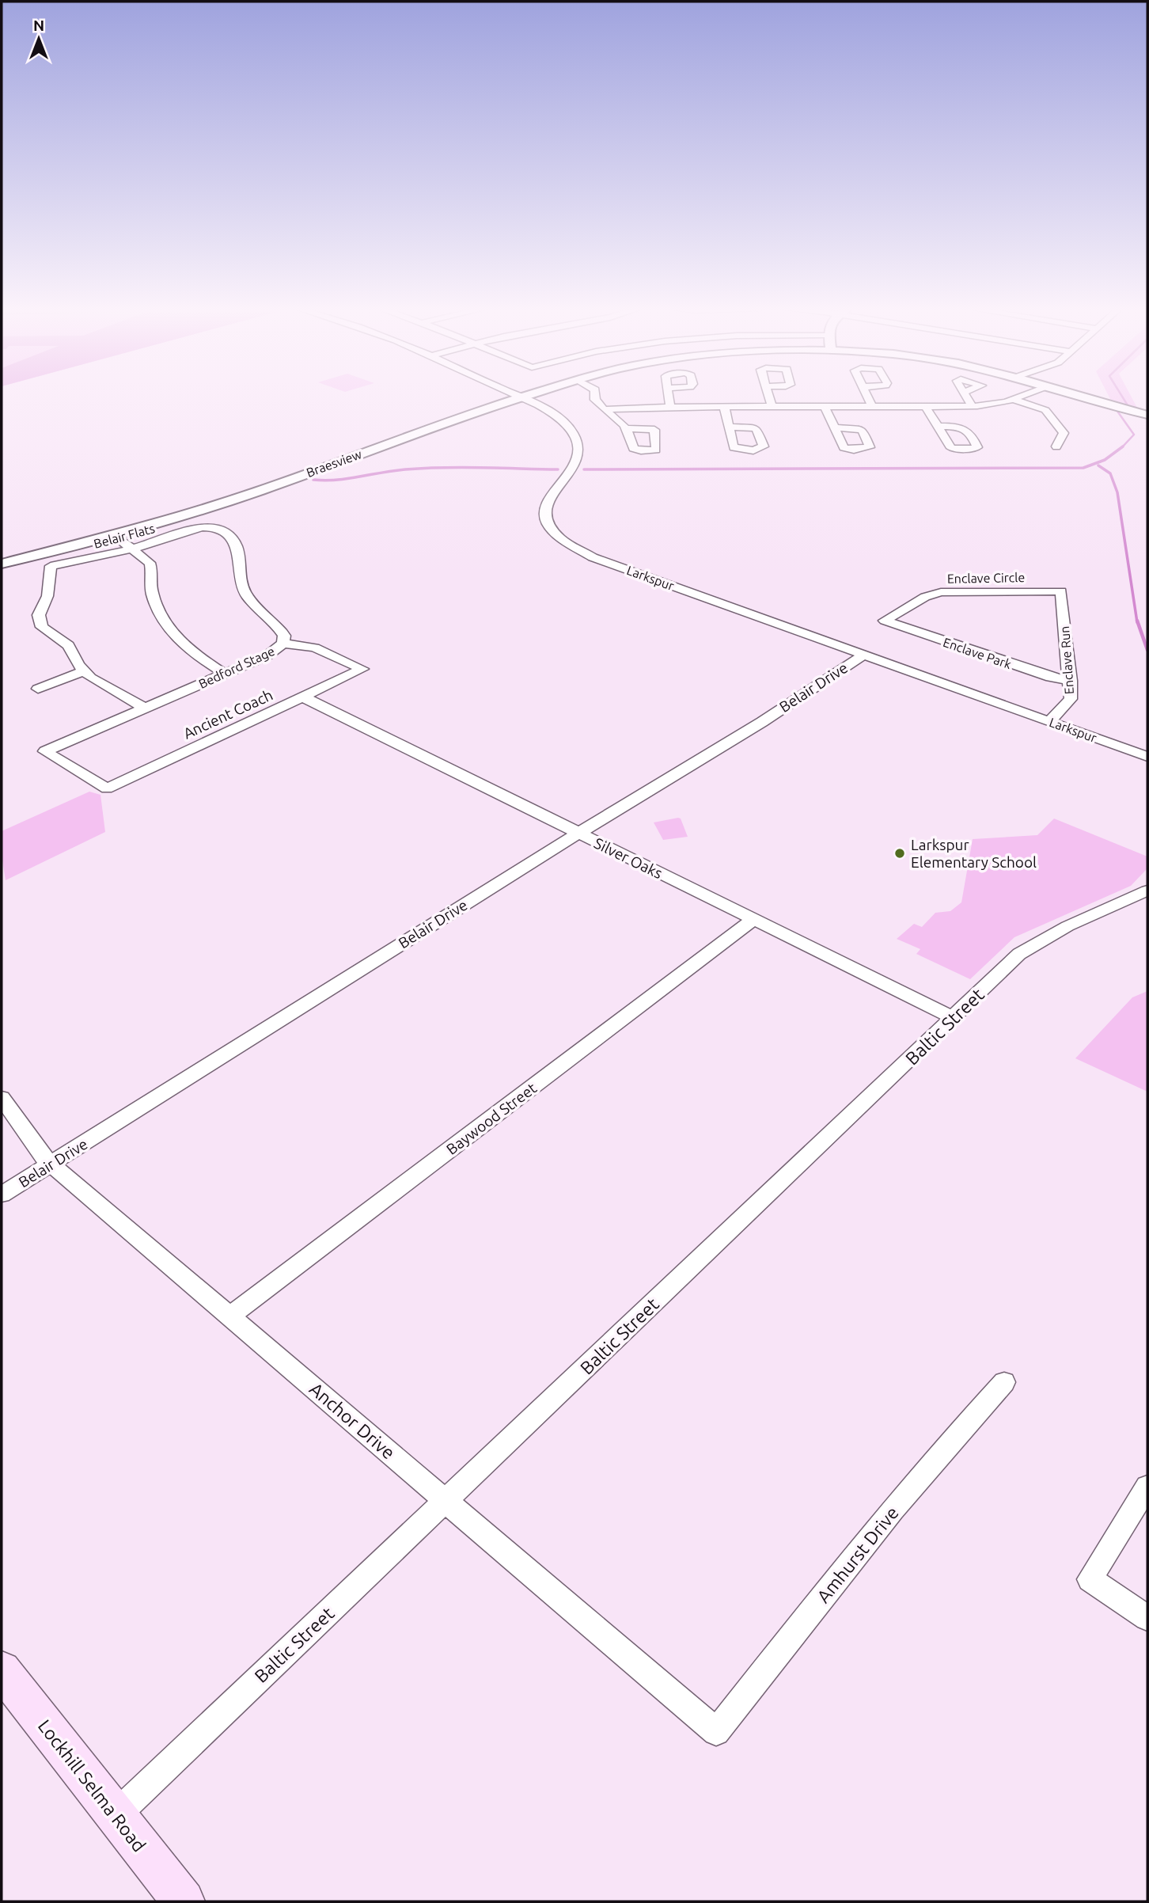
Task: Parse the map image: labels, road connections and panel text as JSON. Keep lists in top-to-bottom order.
{
  "streets": {
    "main road": ["Lockhill Selma Road"],
    "street": [
      "Braesview",
      "Belair Flats",
      "Larkspur",
      "Enclave Circle",
      "Enclave Park",
      "Enclave Run",
      "Bedford Stage",
      "Belair Drive",
      "Ancient Coach",
      "Silver Oaks",
      "Baltic Street",
      "Baywood Street",
      "Anchor Drive",
      "Amhurst Drive"
    ]
  },
  "crossings": [
    ["Braesview", "Larkspur"],
    ["Belair Flats", "Bedford Stage"],
    ["Larkspur", "Enclave Run"],
    ["Larkspur", "Belair Drive"],
    ["Enclave Circle", "Enclave Park"],
    ["Enclave Circle", "Enclave Run"],
    ["Enclave Park", "Enclave Run"],
    ["Bedford Stage", "Ancient Coach"],
    ["Belair Drive", "Silver Oaks"],
    ["Belair Drive", "Anchor Drive"],
    ["Ancient Coach", "Silver Oaks"],
    ["Silver Oaks", "Baltic Street"],
    ["Silver Oaks", "Baywood Street"],
    ["Baltic Street", "Anchor Drive"],
    ["Baltic Street", "Lockhill Selma Road"],
    ["Baywood Street", "Anchor Drive"],
    ["Anchor Drive", "Amhurst Drive"]
  ],
  "places": ["Larkspur Elementary School"],
  "north": "top"
}
